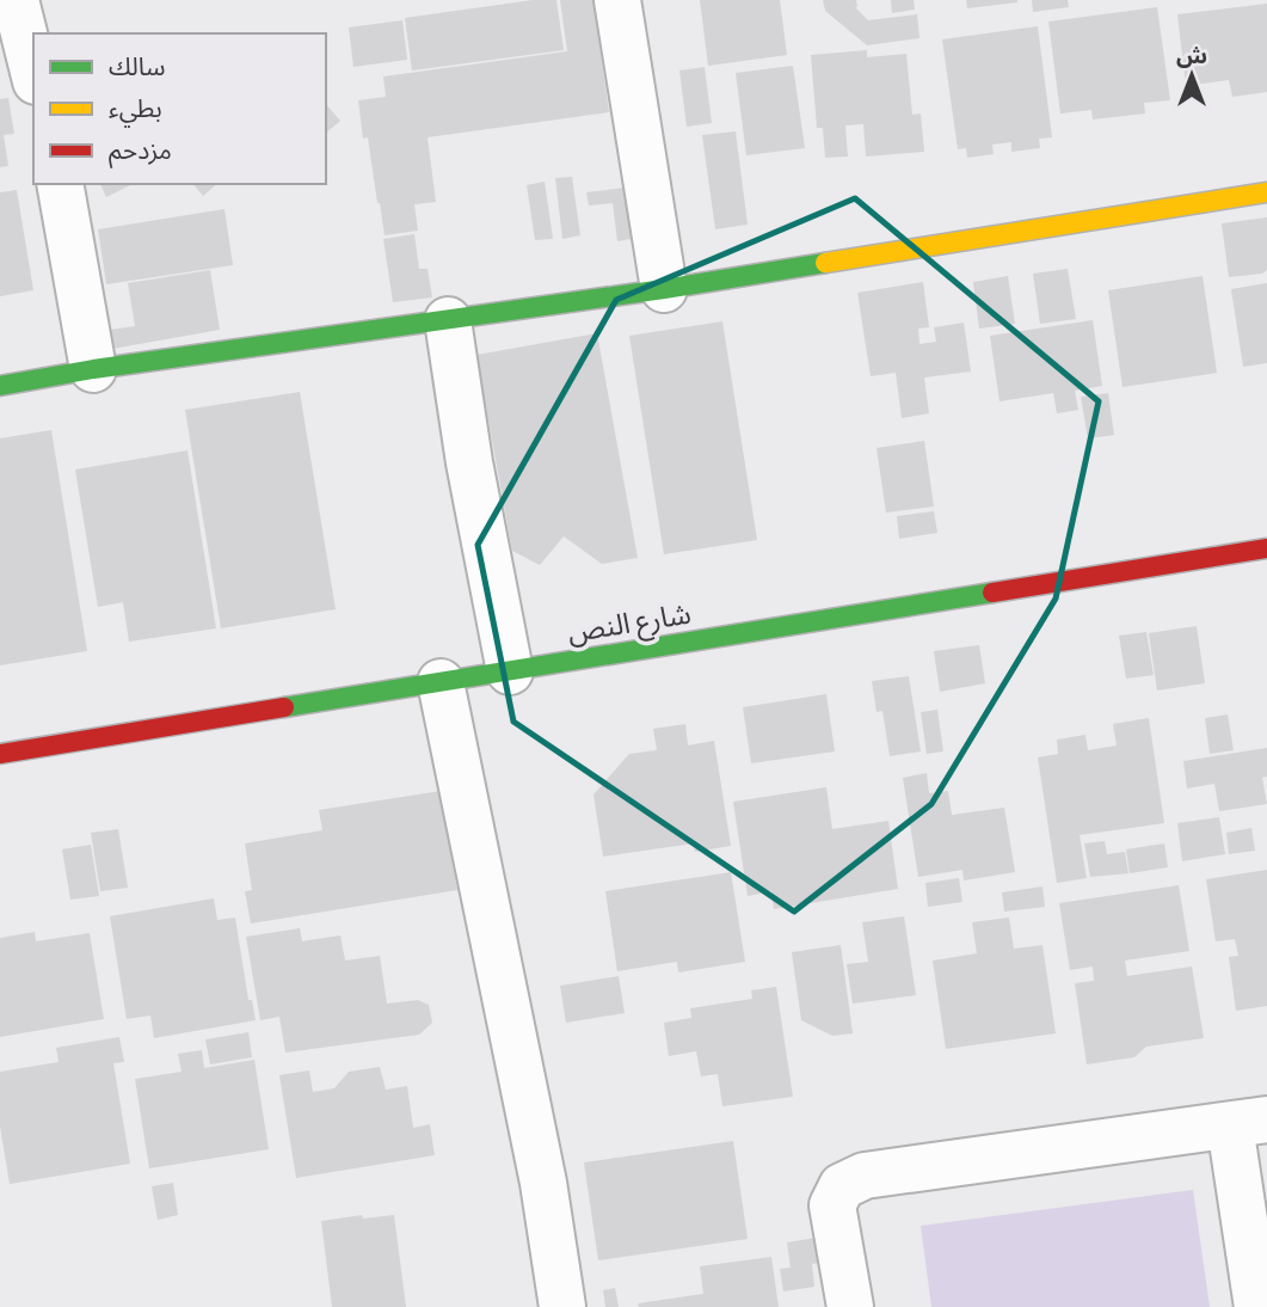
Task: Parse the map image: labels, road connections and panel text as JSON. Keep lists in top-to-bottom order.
{
  "streets": {
    "street": ["شارع النص"]
  },
  "legend": ["سالك", "بطيء", "مزدحم"],
  "north": "top"
}
